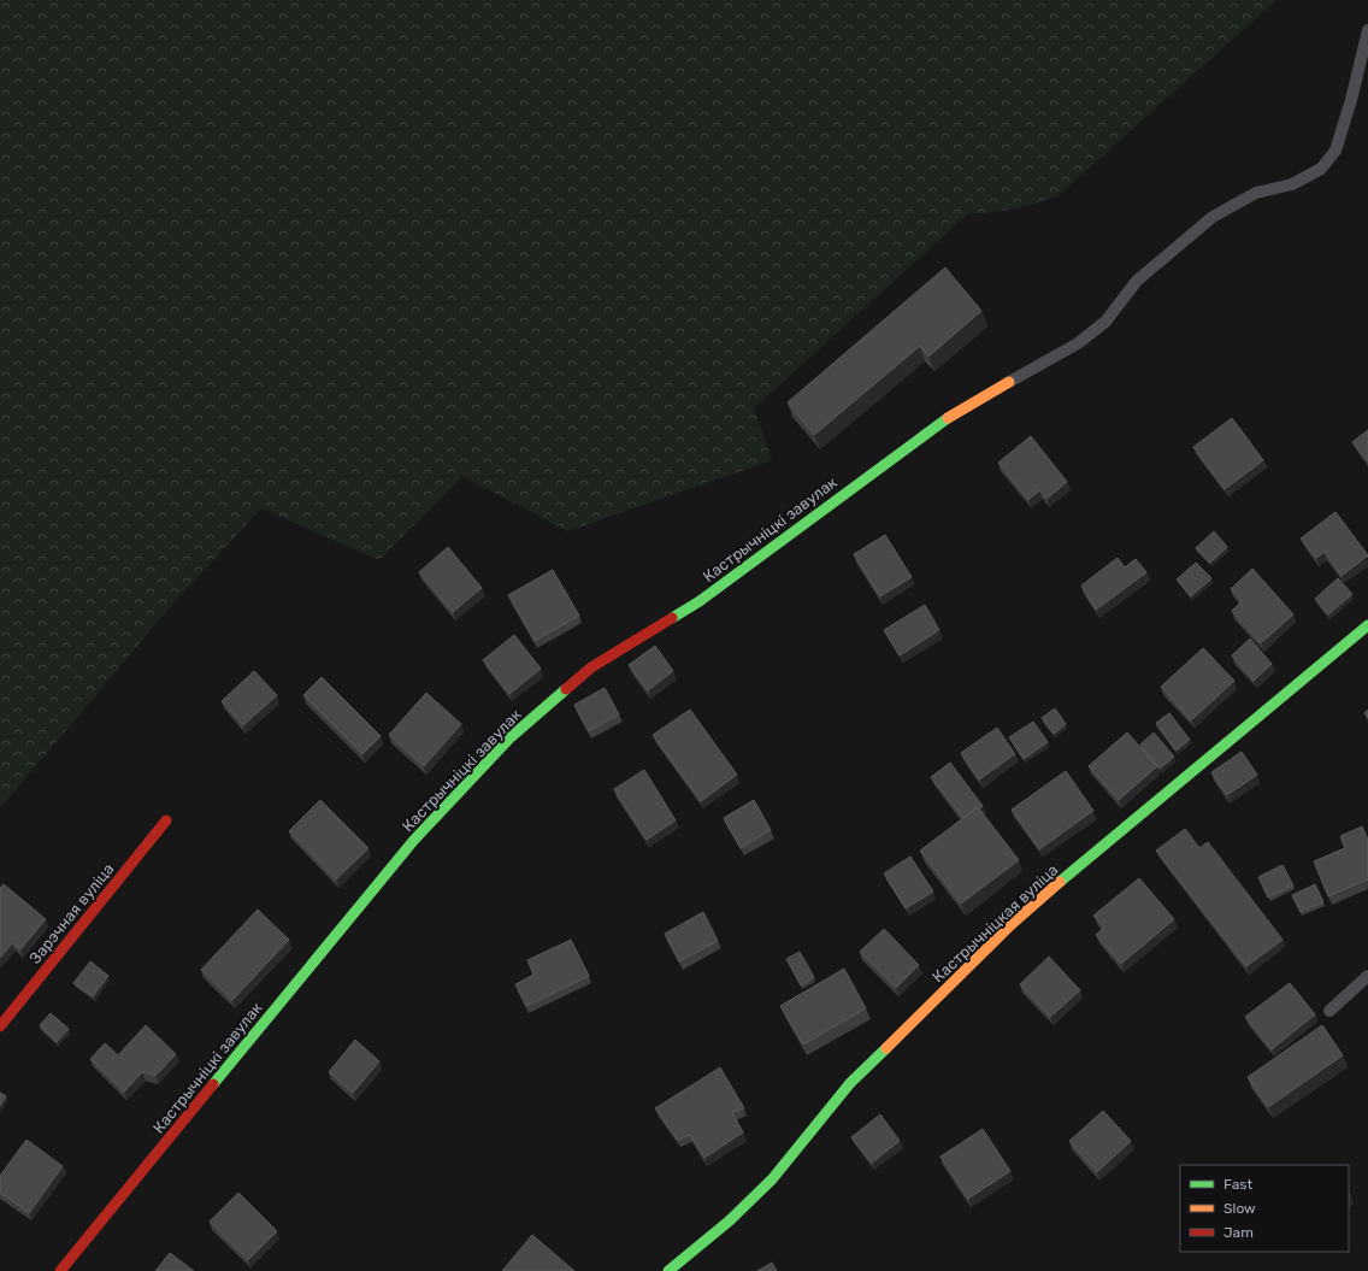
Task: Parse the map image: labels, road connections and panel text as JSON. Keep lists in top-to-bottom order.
{
  "streets": {
    "street": ["Кастрычніцкі завулак", "Зарэчная вуліца", "Кастрычніцкая вуліца"]
  },
  "legend": ["Fast", "Slow", "Jam"]
}
